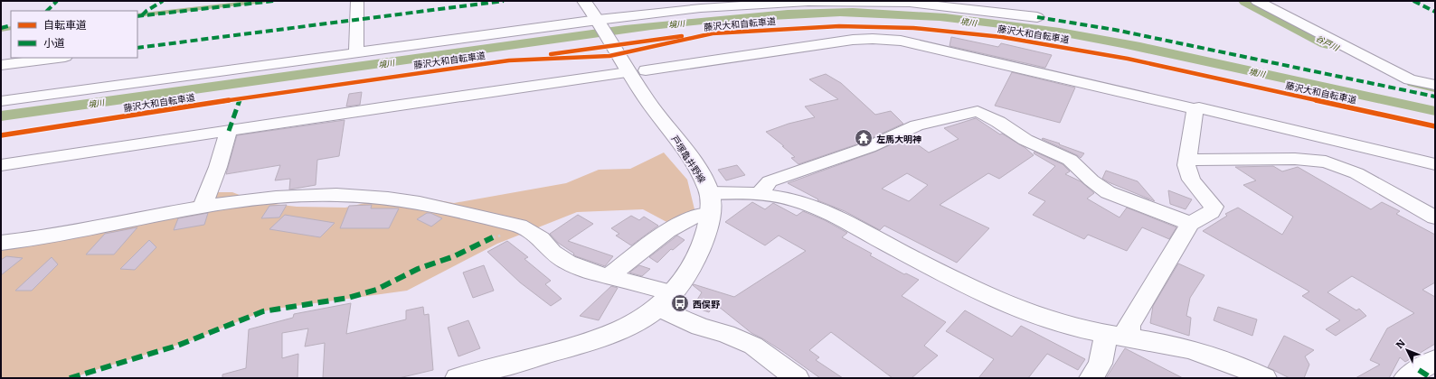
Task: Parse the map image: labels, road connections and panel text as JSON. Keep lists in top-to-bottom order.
{
  "streets": {
    "main road": ["戸塚亀井野線"],
    "cycle path": ["藤沢大和自転車道"]
  },
  "water": ["境川", "谷戸川"],
  "places": {
    "temple": ["左馬大明神"],
    "bus stop": ["西俣野"]
  },
  "legend": ["自転車道", "小道"],
  "north": "top left"
}
